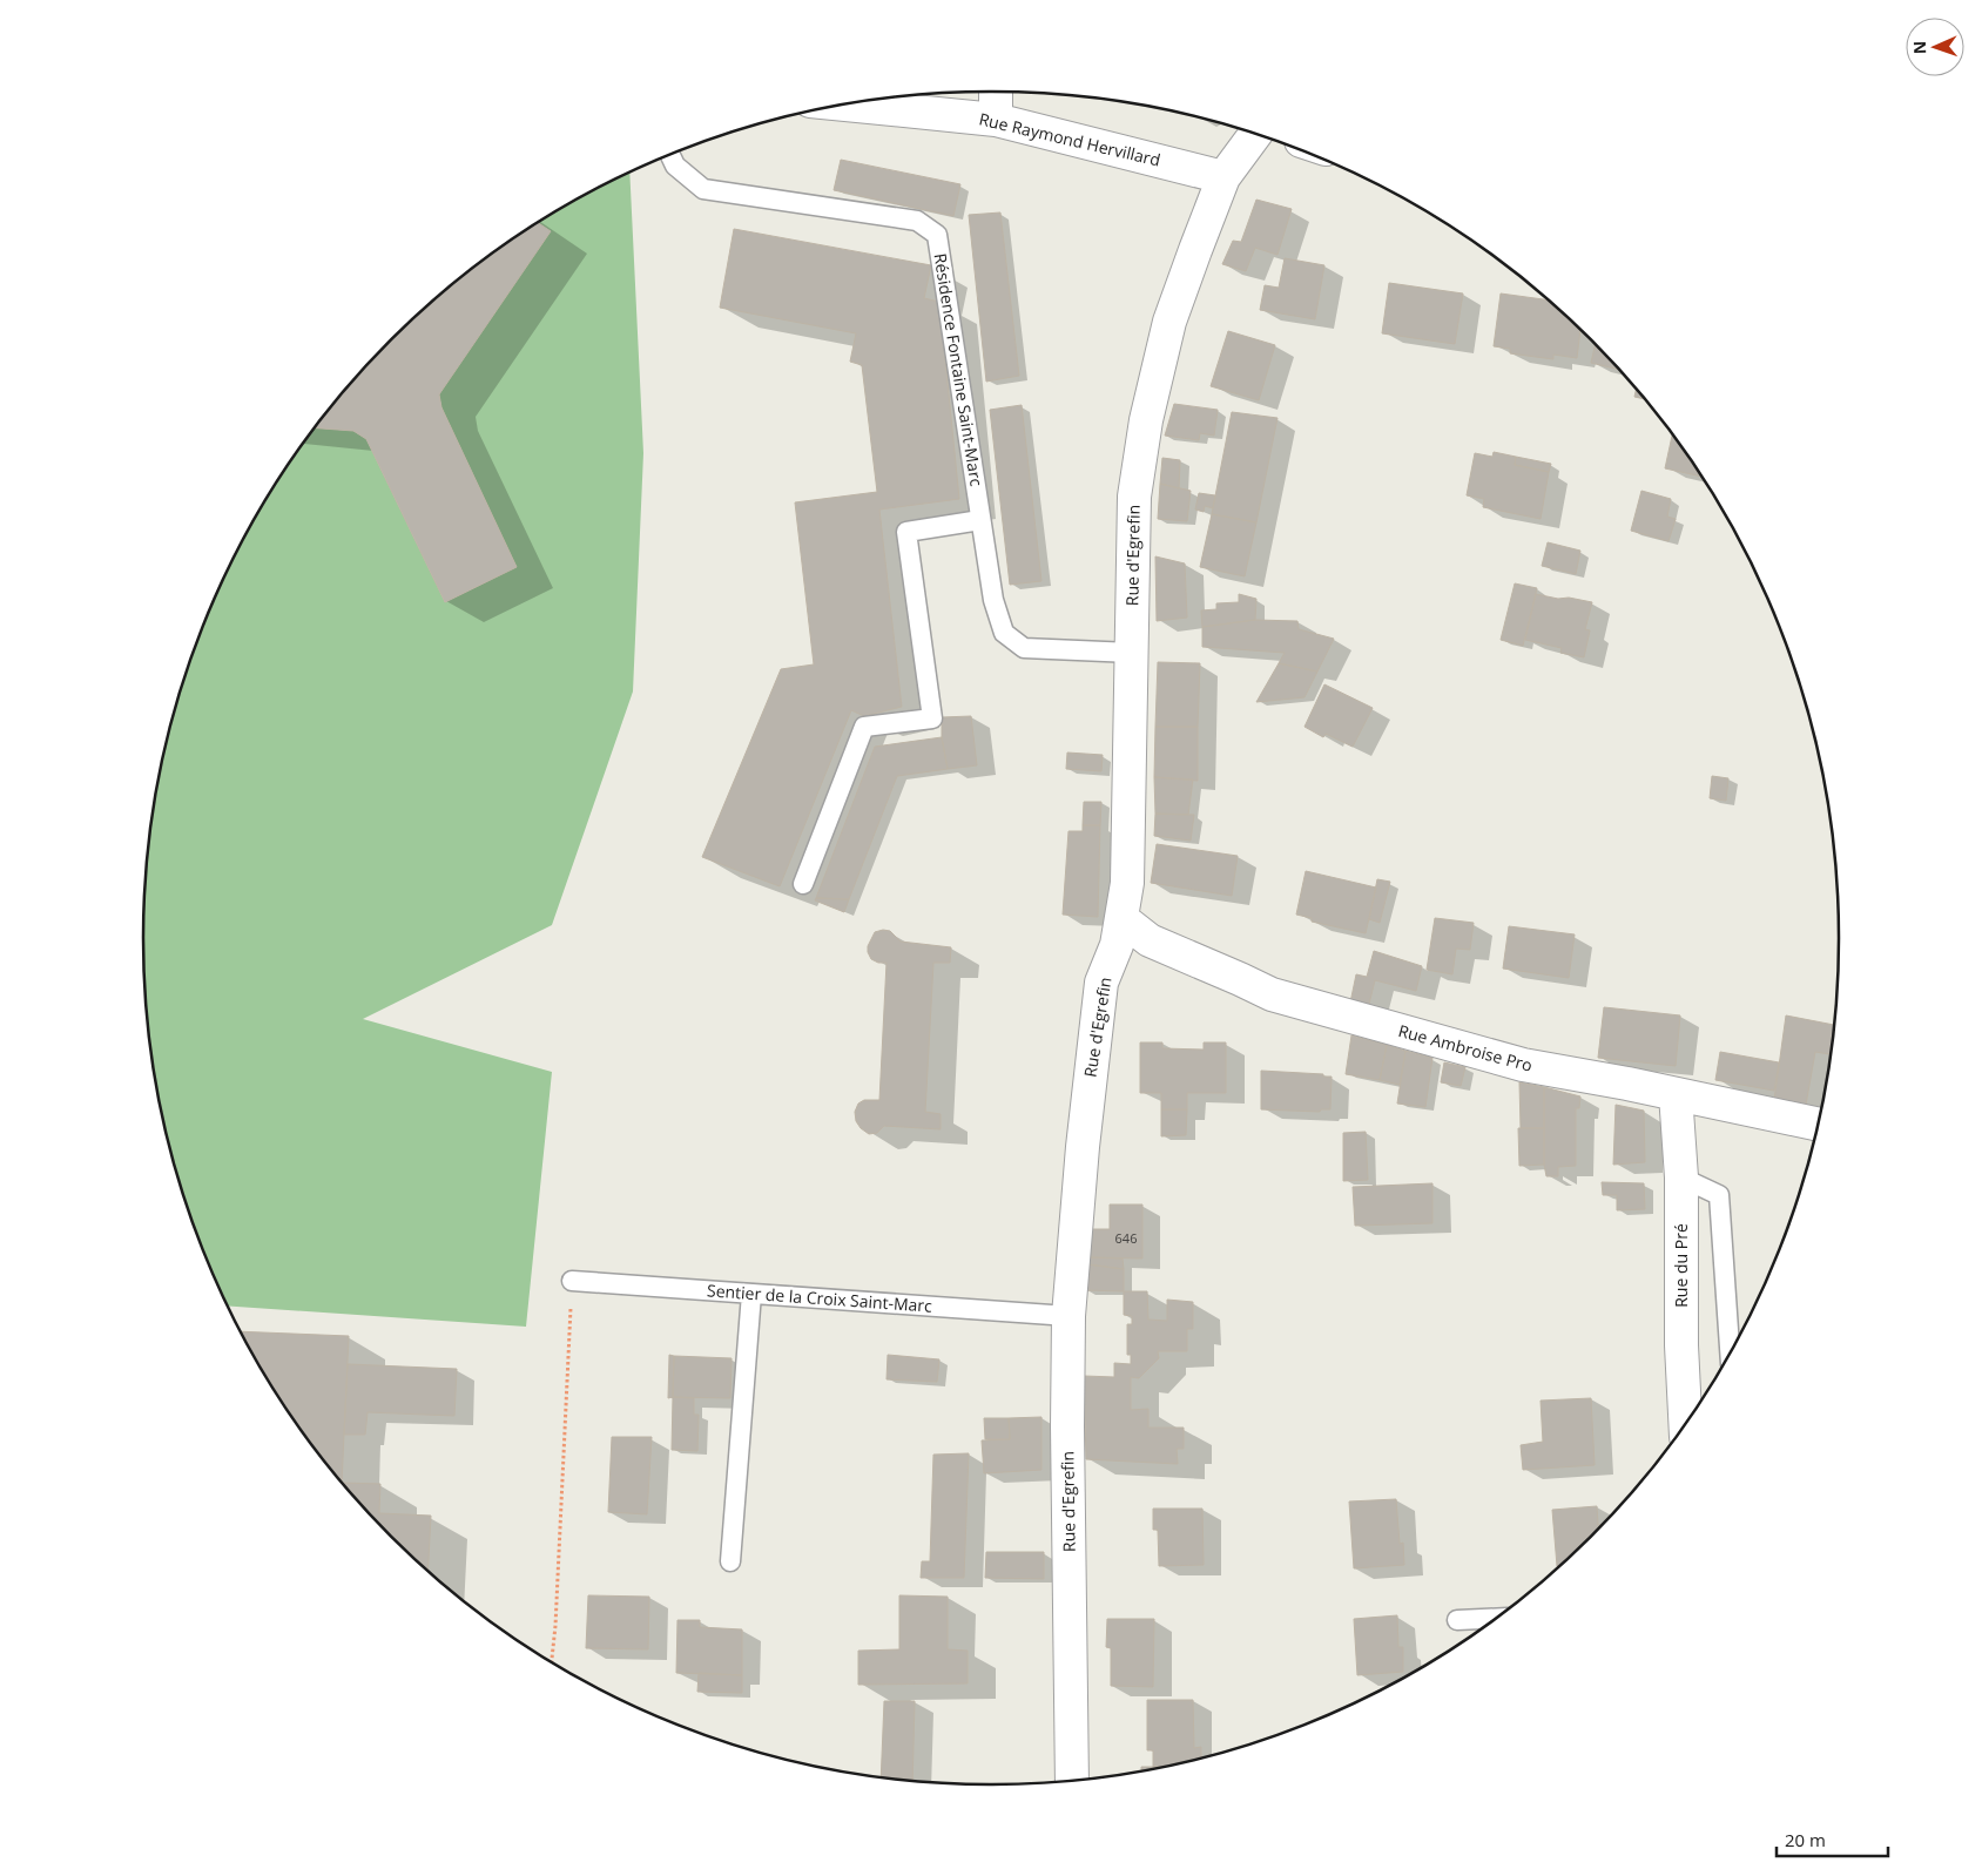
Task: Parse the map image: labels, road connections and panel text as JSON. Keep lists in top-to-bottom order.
{
  "streets": {
    "street": [
      "Rue Raymond Hervillard",
      "Rue d'Egrefin",
      "Rue Ambroise Pro",
      "Rue du Pré"
    ],
    "lane": ["Résidence Fontaine Saint-Marc", "Sentier de la Croix Saint-Marc"]
  },
  "crossings": [
    ["Rue Raymond Hervillard", "Rue d'Egrefin"],
    ["Résidence Fontaine Saint-Marc", "Rue d'Egrefin"],
    ["Rue d'Egrefin", "Rue Ambroise Pro"],
    ["Rue d'Egrefin", "Sentier de la Croix Saint-Marc"],
    ["Rue Ambroise Pro", "Rue du Pré"]
  ],
  "house_numbers": ["646"],
  "scale_bar": "20 m",
  "north": "left"
}
